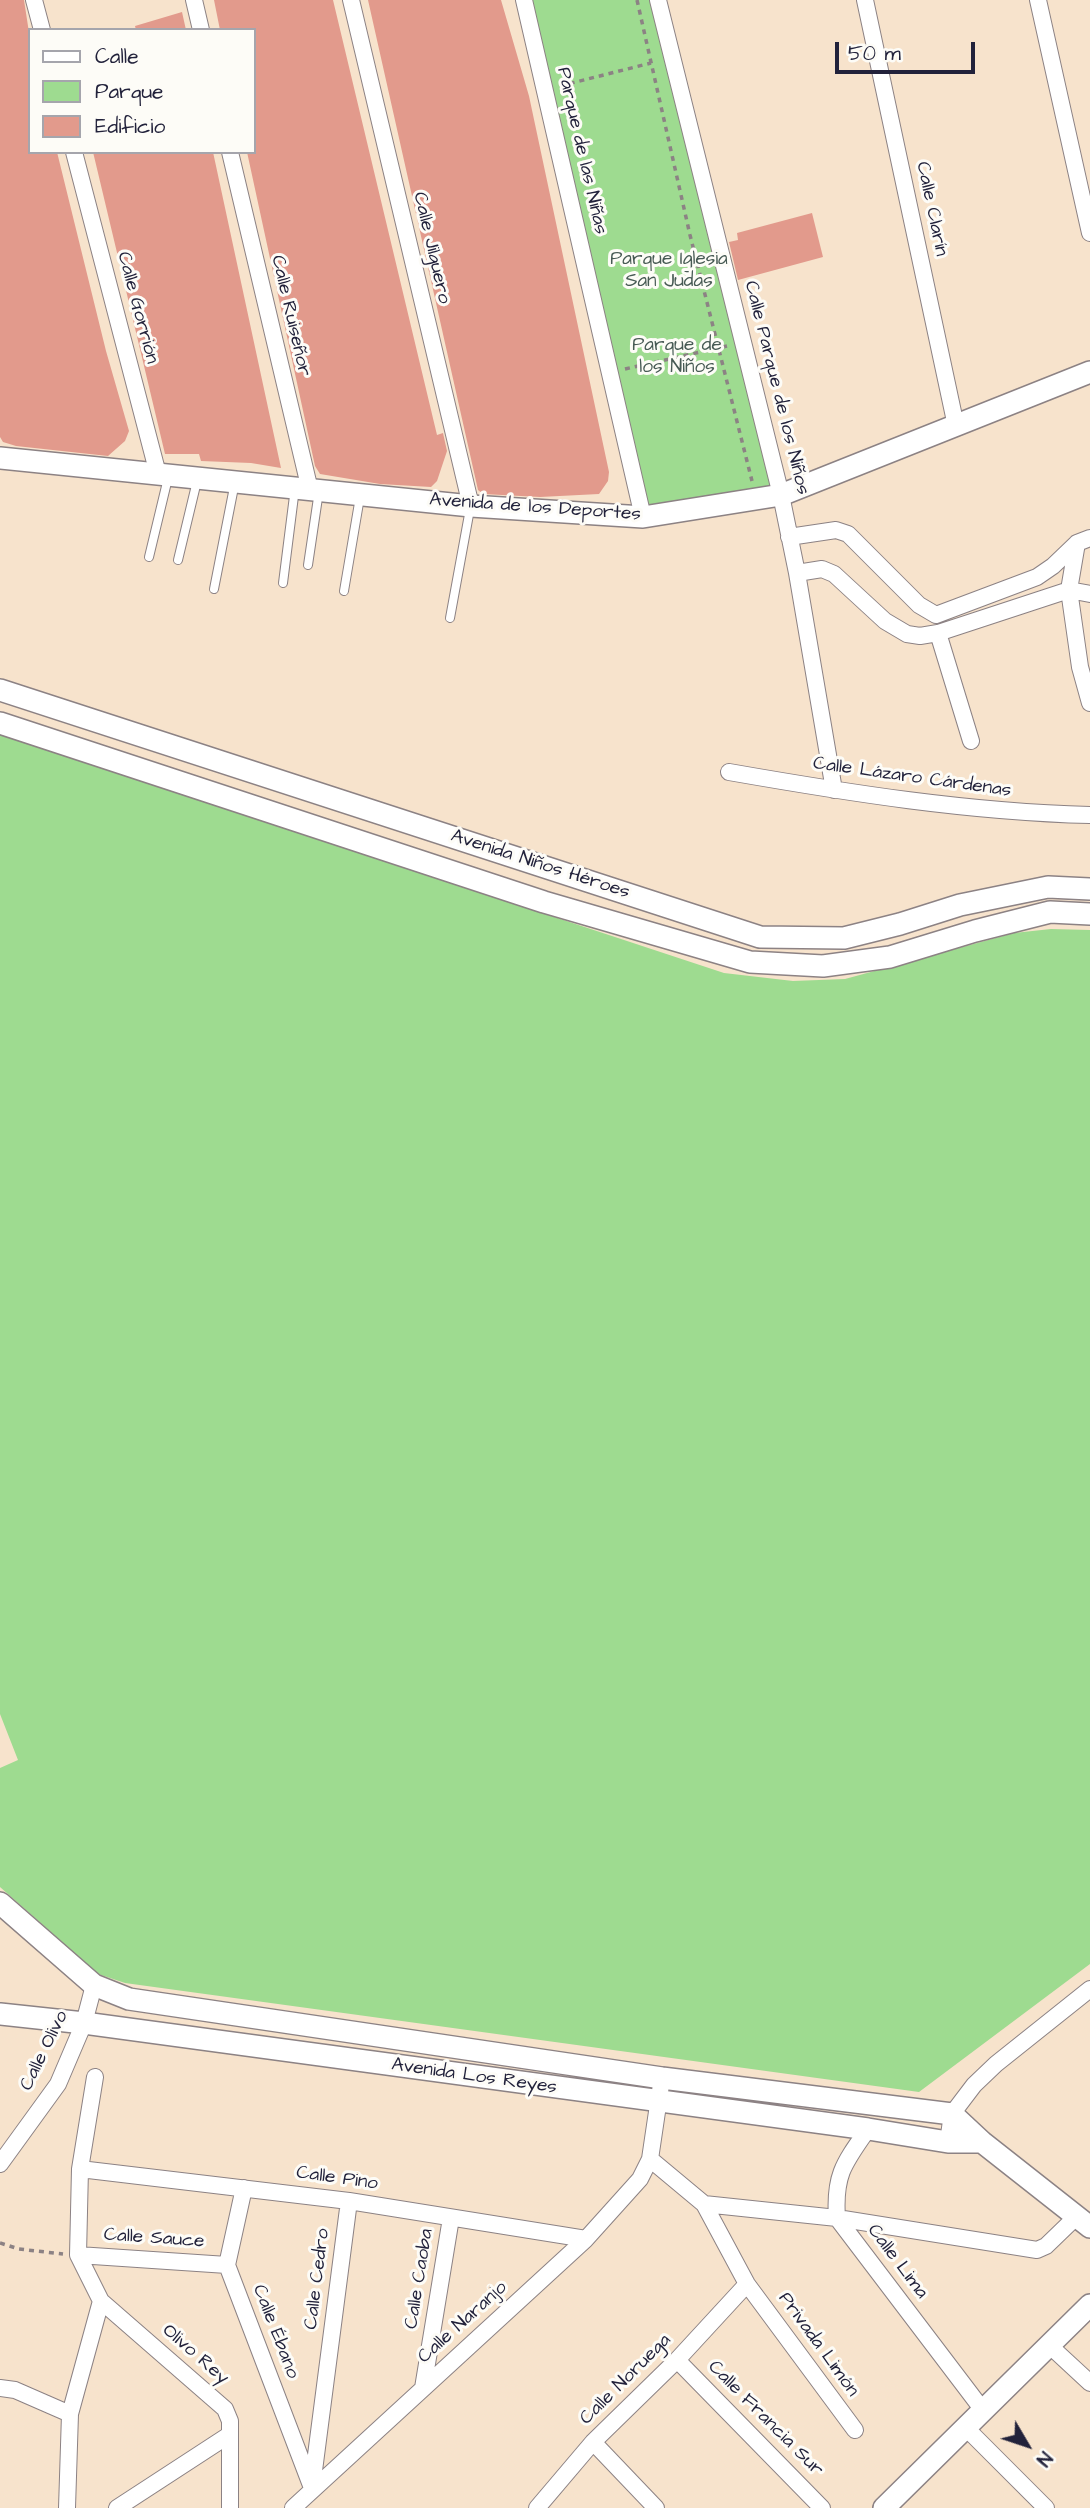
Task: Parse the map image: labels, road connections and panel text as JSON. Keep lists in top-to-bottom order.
{
  "streets": {
    "street": [
      "Parque de las Niñas",
      "Calle Clarín",
      "Calle Jilguero",
      "Calle Gorrión",
      "Calle Ruiseñor",
      "Calle Parque de los Niños",
      "Avenida de los Deportes",
      "Calle Lázaro Cárdenas",
      "Avenida Niños Héroes",
      "Calle Olivo",
      "Avenida Los Reyes",
      "Calle Pino",
      "Calle Sauce",
      "Calle Lima",
      "Calle Cedro",
      "Calle Caoba",
      "Calle Naranjo",
      "Calle Ébano",
      "Privada Limón",
      "Olivo Rey",
      "Calle Noruega",
      "Calle Francia Sur"
    ]
  },
  "crossings": [
    ["Parque de las Niñas", "Avenida de los Deportes"],
    ["Calle Clarín", "Avenida de los Deportes"],
    ["Calle Jilguero", "Avenida de los Deportes"],
    ["Calle Gorrión", "Avenida de los Deportes"],
    ["Calle Ruiseñor", "Avenida de los Deportes"],
    ["Calle Parque de los Niños", "Avenida de los Deportes"],
    ["Calle Parque de los Niños", "Calle Lázaro Cárdenas"],
    ["Calle Olivo", "Avenida Los Reyes"],
    ["Calle Pino", "Calle Cedro"],
    ["Calle Pino", "Calle Caoba"],
    ["Calle Pino", "Calle Naranjo"],
    ["Calle Sauce", "Calle Ébano"],
    ["Calle Sauce", "Olivo Rey"],
    ["Calle Cedro", "Calle Naranjo"],
    ["Calle Cedro", "Calle Ébano"],
    ["Calle Caoba", "Calle Naranjo"],
    ["Calle Naranjo", "Calle Ébano"],
    ["Privada Limón", "Calle Noruega"],
    ["Calle Noruega", "Calle Francia Sur"]
  ],
  "parks": ["Parque Iglesia San Judas", "Parque de los Niños"],
  "legend": ["Calle", "Parque", "Edificio"],
  "scale_bar": "50 m",
  "north": "bottom right"
}
